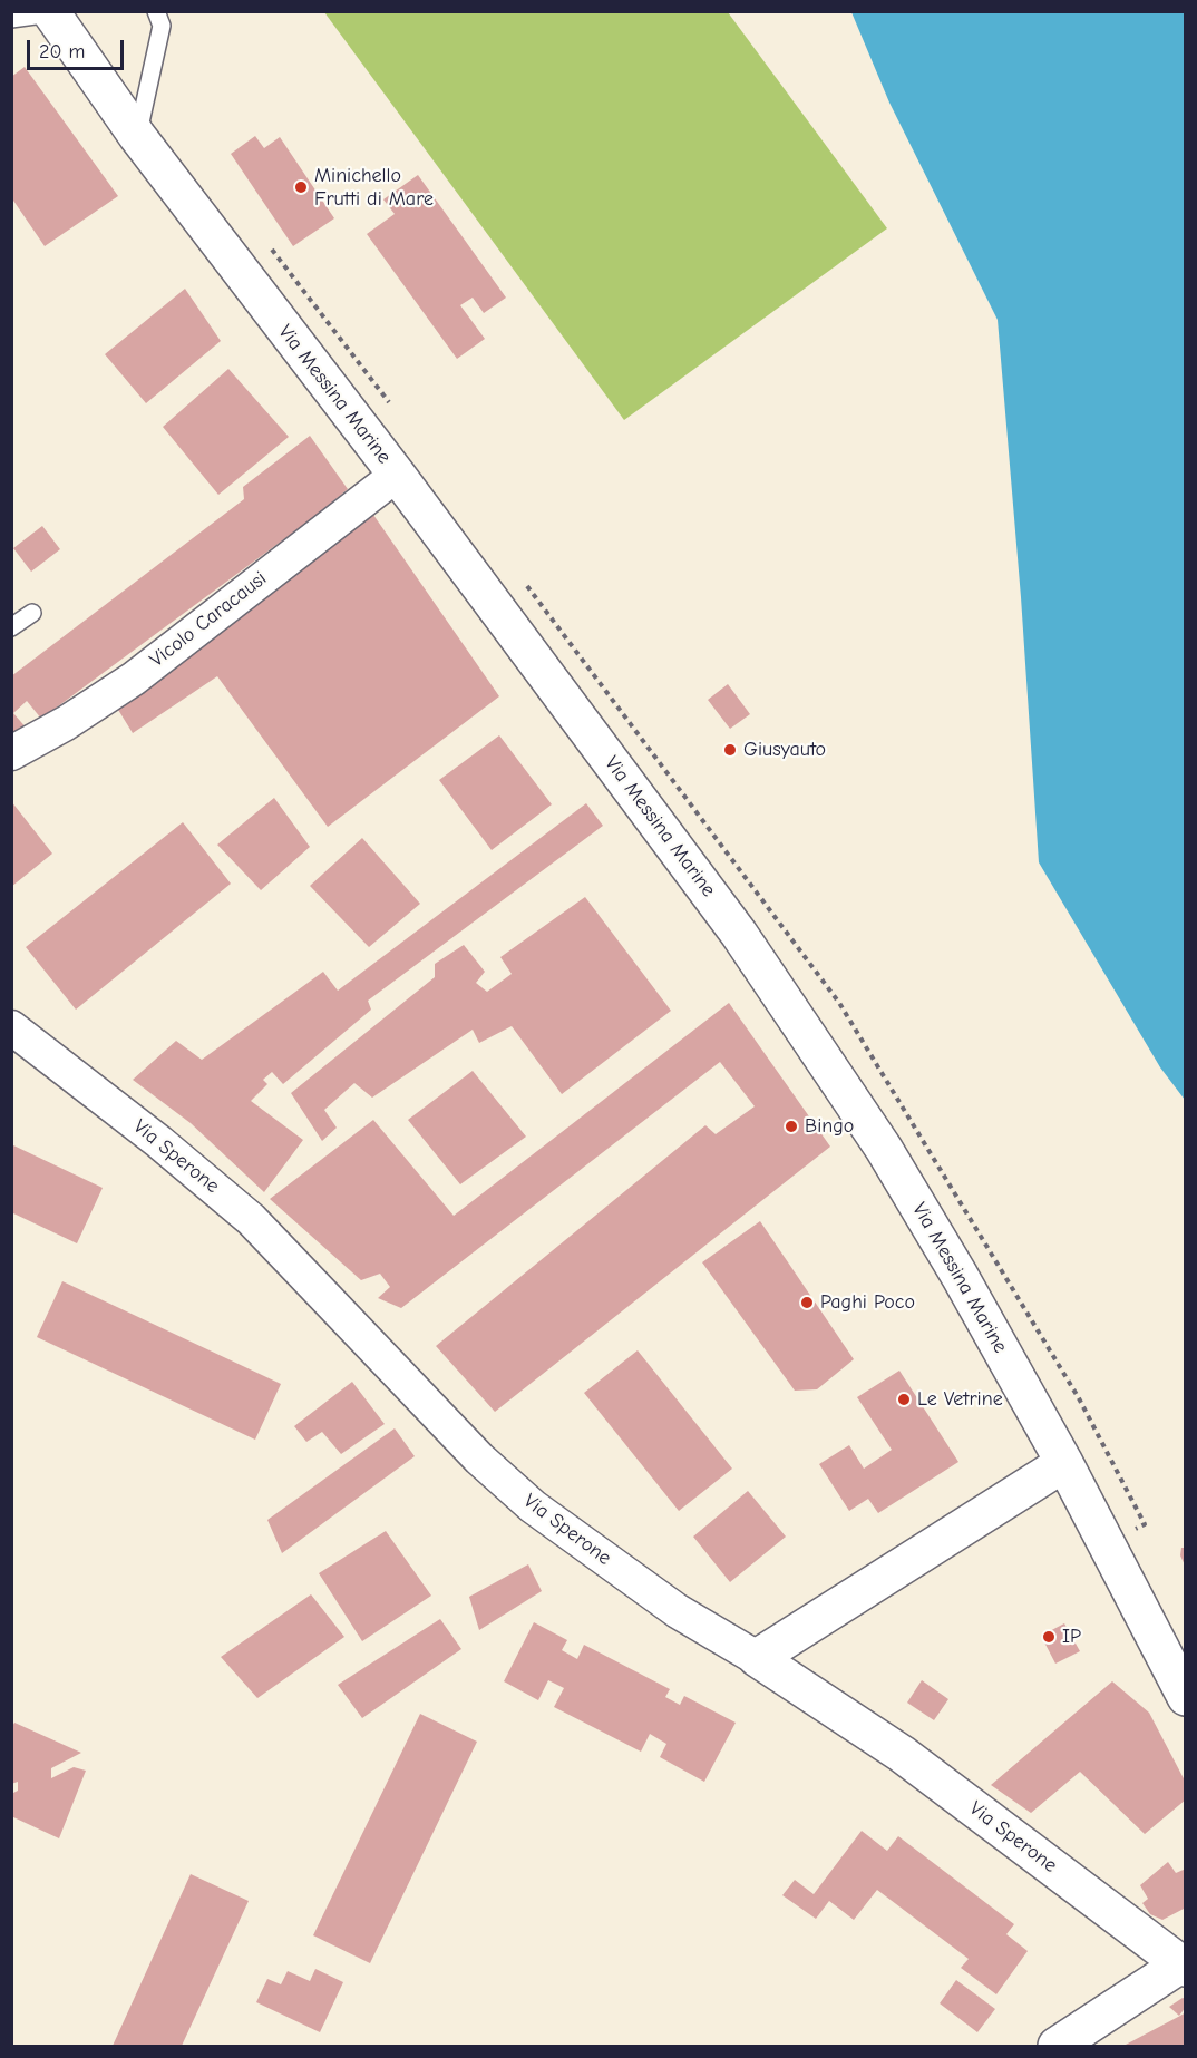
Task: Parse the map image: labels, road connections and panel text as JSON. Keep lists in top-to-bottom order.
{
  "streets": {
    "main road": ["Via Messina Marine", "Via Sperone"],
    "street": ["Vicolo Caracausi"]
  },
  "crossings": [
    ["Via Messina Marine", "Vicolo Caracausi"]
  ],
  "places": [
    "Minichello Frutti di Mare",
    "Giusyauto",
    "Bingo",
    "Paghi Poco",
    "Le Vetrine",
    "IP"
  ],
  "scale_bar": "20 m"
}
